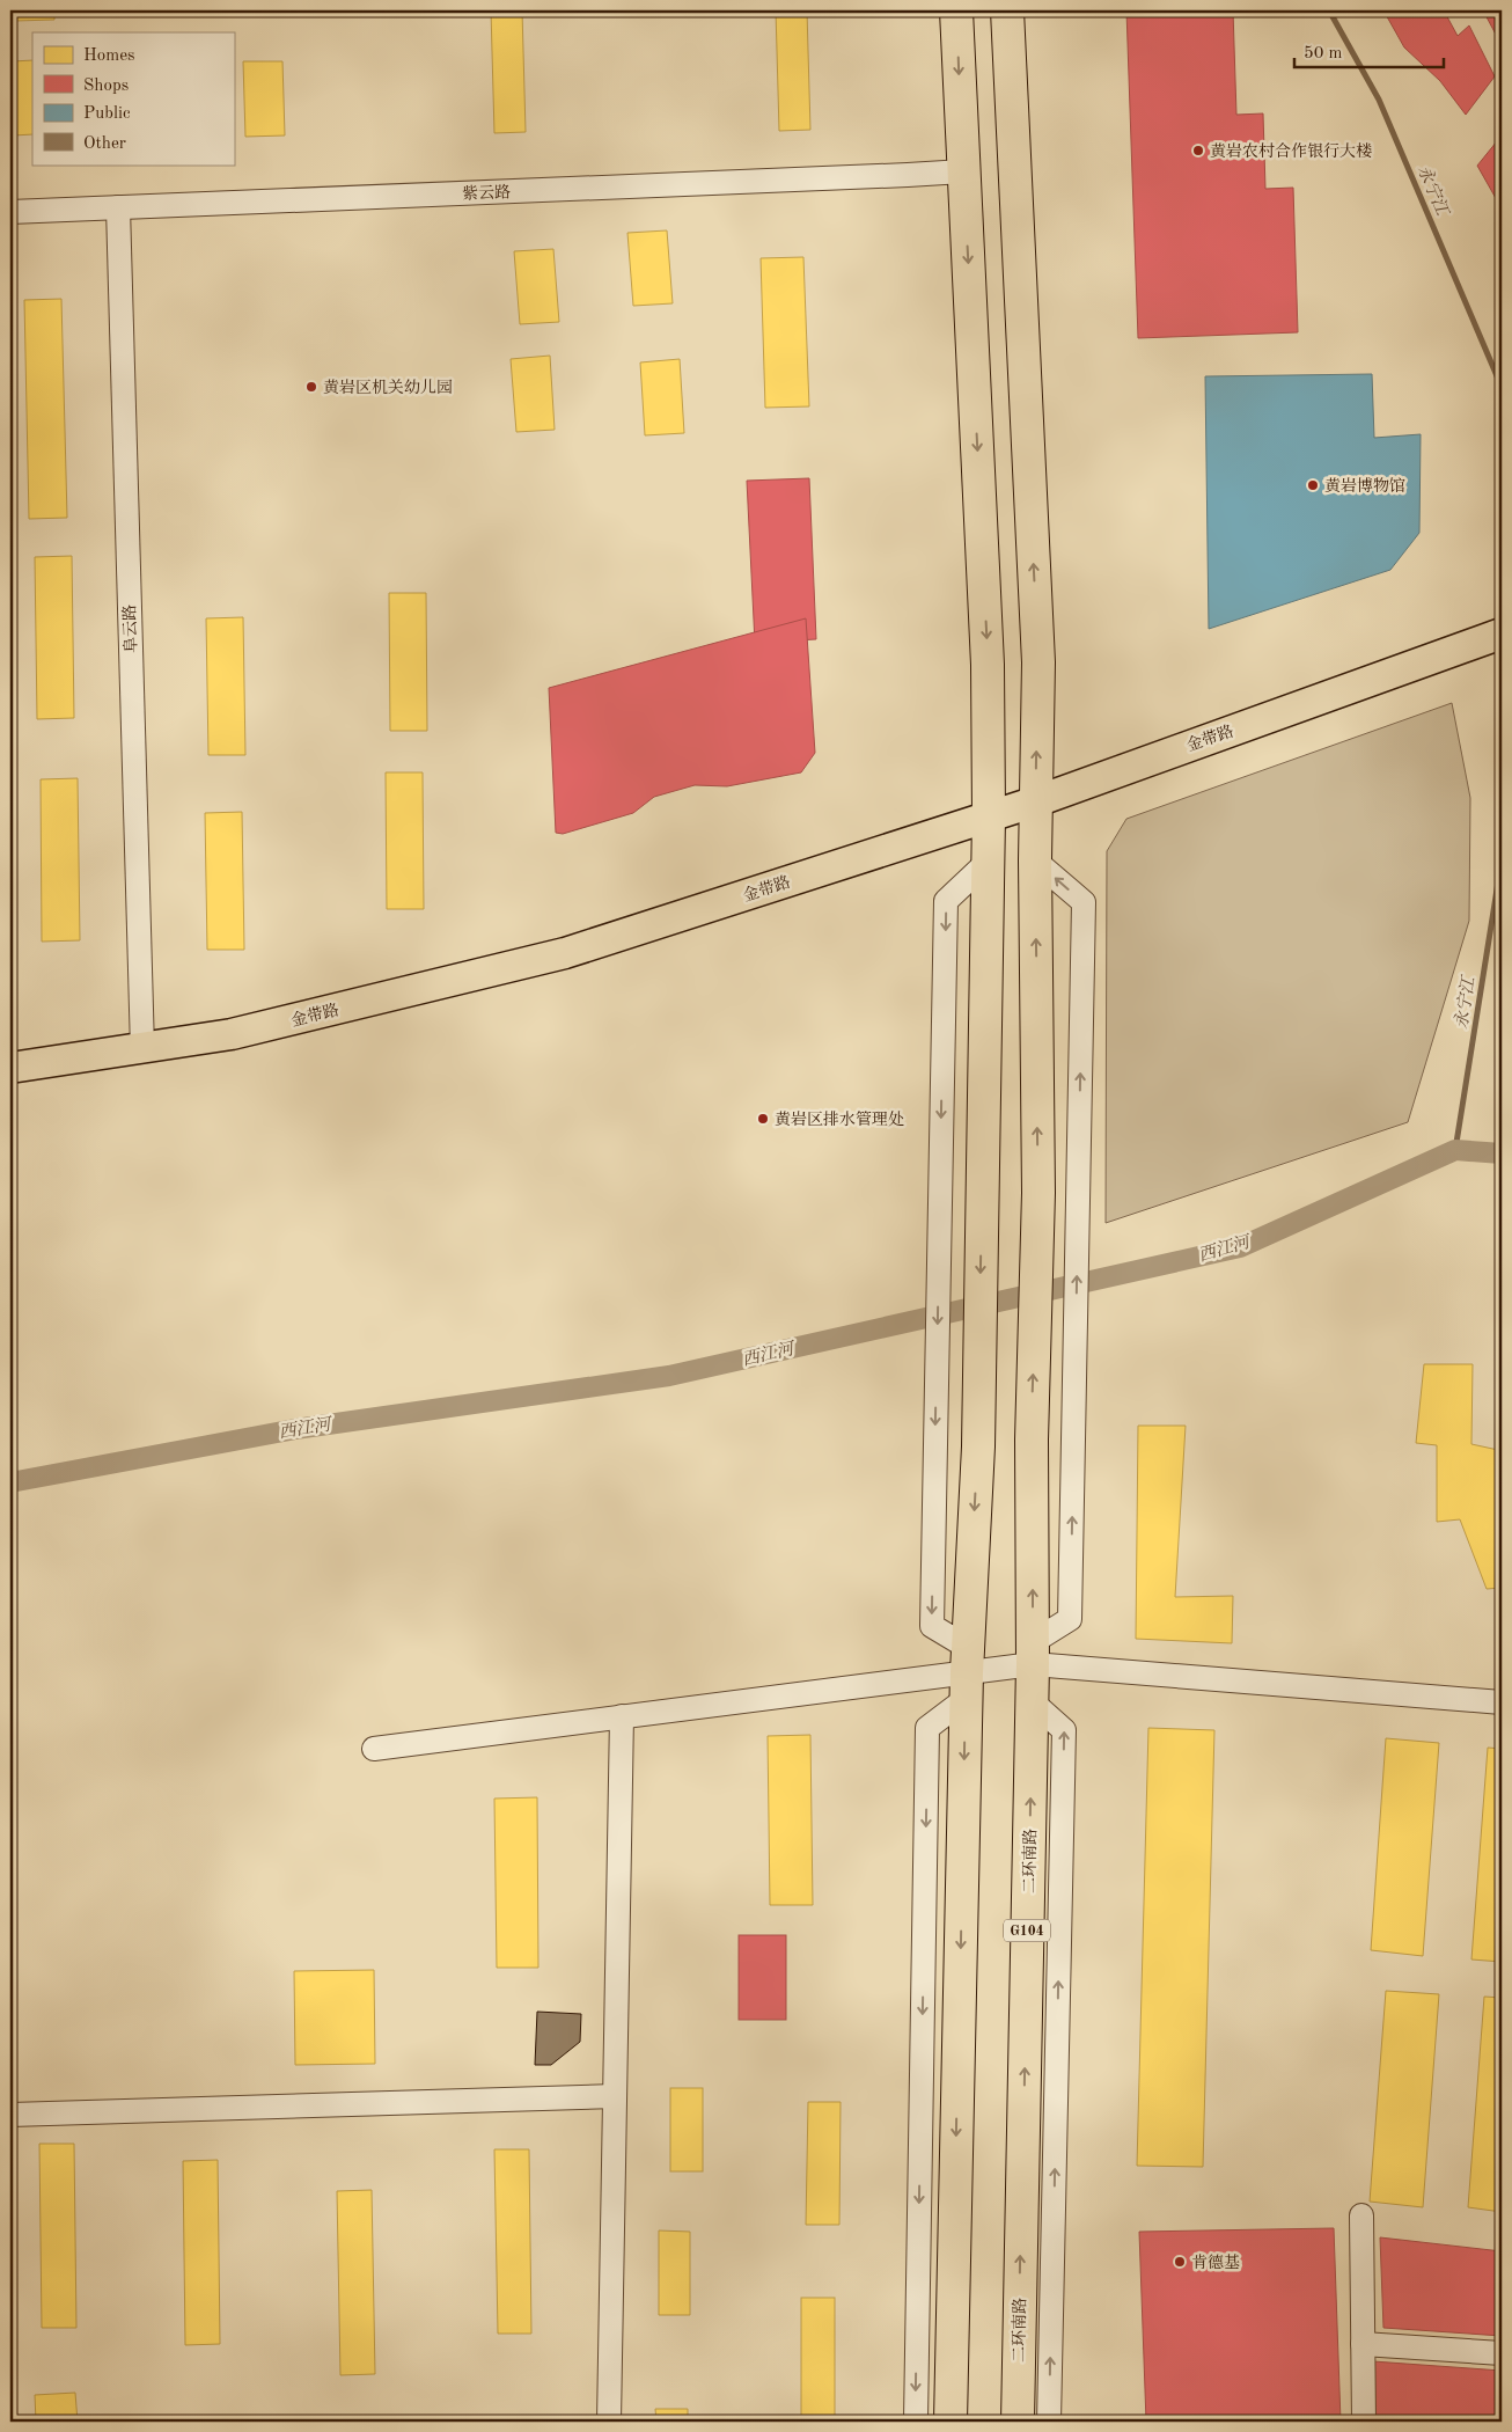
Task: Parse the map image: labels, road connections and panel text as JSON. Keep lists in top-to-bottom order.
{
  "streets": {
    "highway": ["二环南路", "G104"],
    "main road": ["金带路"],
    "street": ["紫云路", "阜云路"]
  },
  "crossings": [
    ["紫云路", "阜云路"],
    ["阜云路", "金带路"],
    ["金带路", "二环南路"]
  ],
  "water": ["永宁江", "西江河"],
  "places": [
    "黄岩农村合作银行大楼",
    "黄岩区机关幼儿园",
    "黄岩博物馆",
    "黄岩区排水管理处",
    "肯德基"
  ],
  "legend": [
    "Homes",
    "Shops",
    "Public",
    "Other"
  ],
  "scale_bar": "50 m"
}
